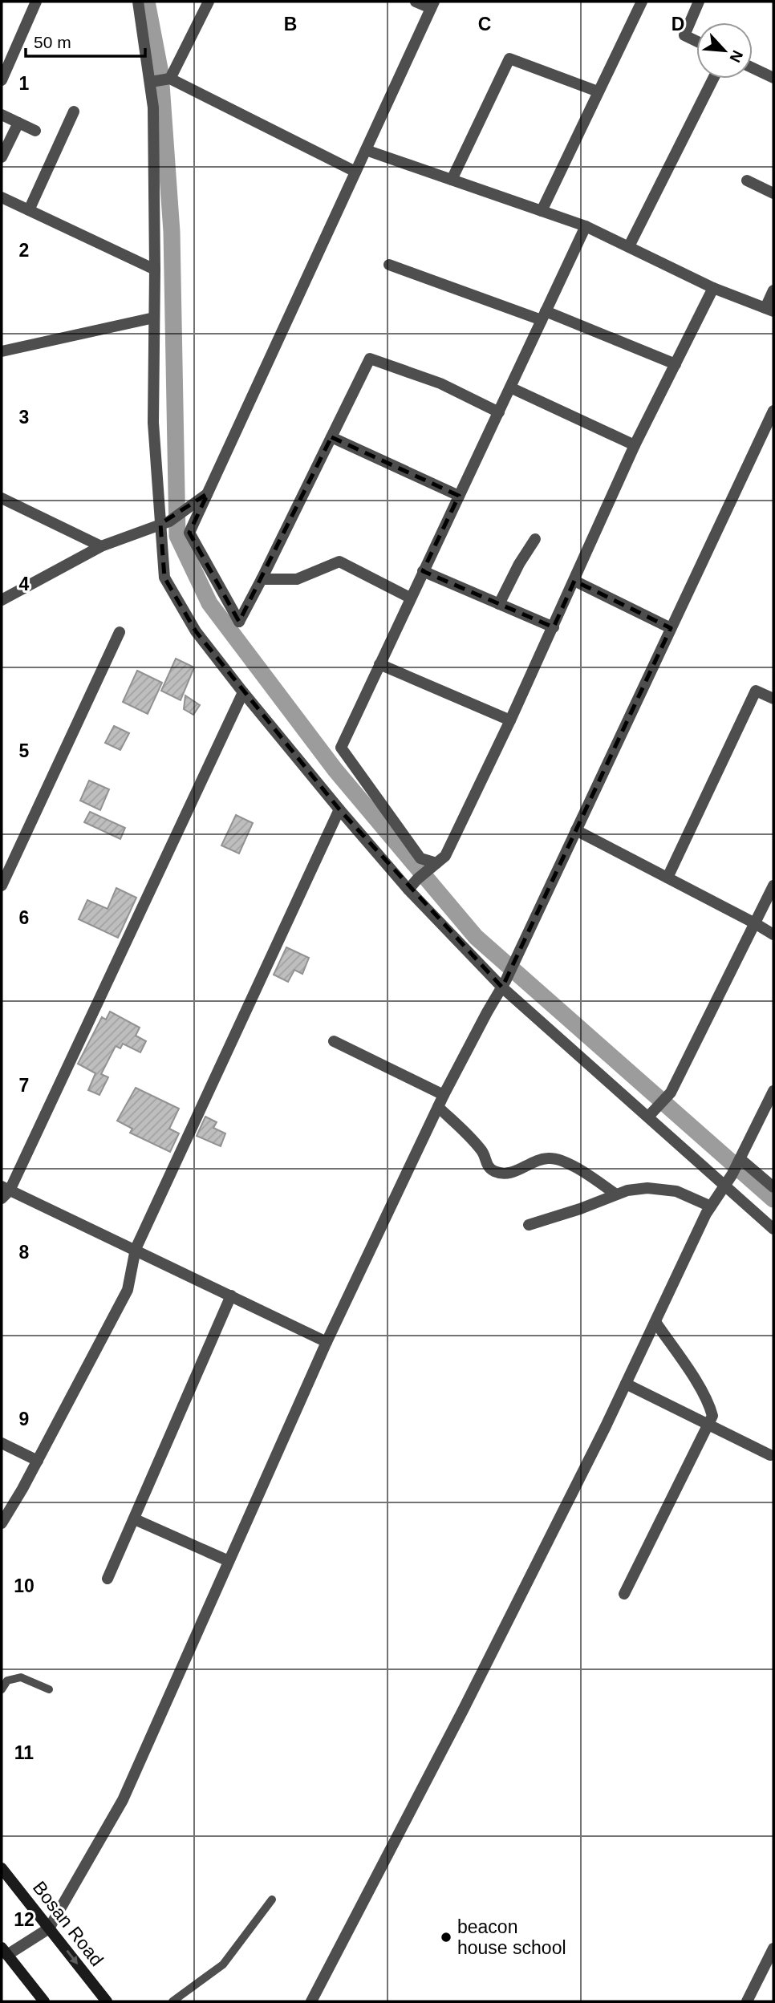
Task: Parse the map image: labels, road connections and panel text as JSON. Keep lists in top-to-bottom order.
{
  "streets": {
    "main road": ["Bosan Road"]
  },
  "places": ["beacon house school"],
  "scale_bar": "50 m",
  "north": "bottom right",
  "grid": {
    "columns": ["B", "C", "D"],
    "rows": [
      "1",
      "2",
      "3",
      "4",
      "5",
      "6",
      "7",
      "8",
      "9",
      "10",
      "11",
      "12"
    ]
  }
}
